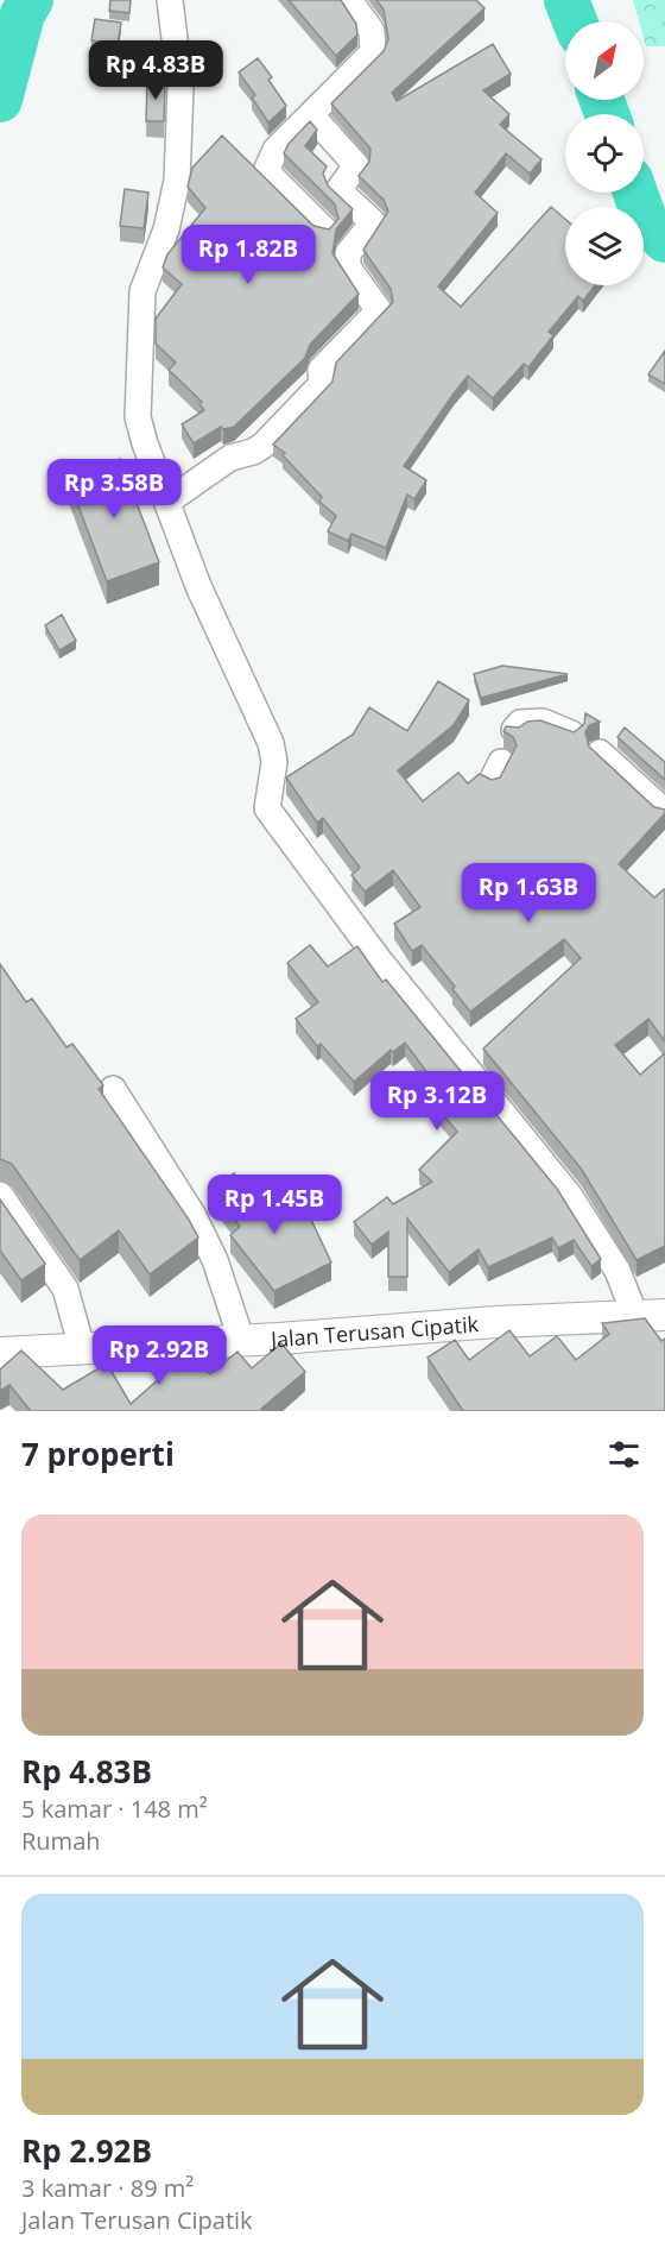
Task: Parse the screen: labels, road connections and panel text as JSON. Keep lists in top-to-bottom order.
{
  "streets": {
    "main road": ["Jalan Terusan Cipatik"]
  },
  "north": "top right",
  "page": {
    "price": [
      "Rp 4.83B",
      "Rp 1.82B",
      "Rp 3.58B",
      "Rp 1.63B",
      "Rp 3.12B",
      "Rp 1.45B",
      "Rp 2.92B"
    ],
    "heading": "7 properti",
    "list": [
      {
        "name": "Rp 4.83B",
        "note": "5 kamar · 148 m² · Rumah"
      },
      {
        "name": "Rp 2.92B",
        "note": "3 kamar · 89 m² · Jalan Terusan Cipatik"
      }
    ]
  }
}
